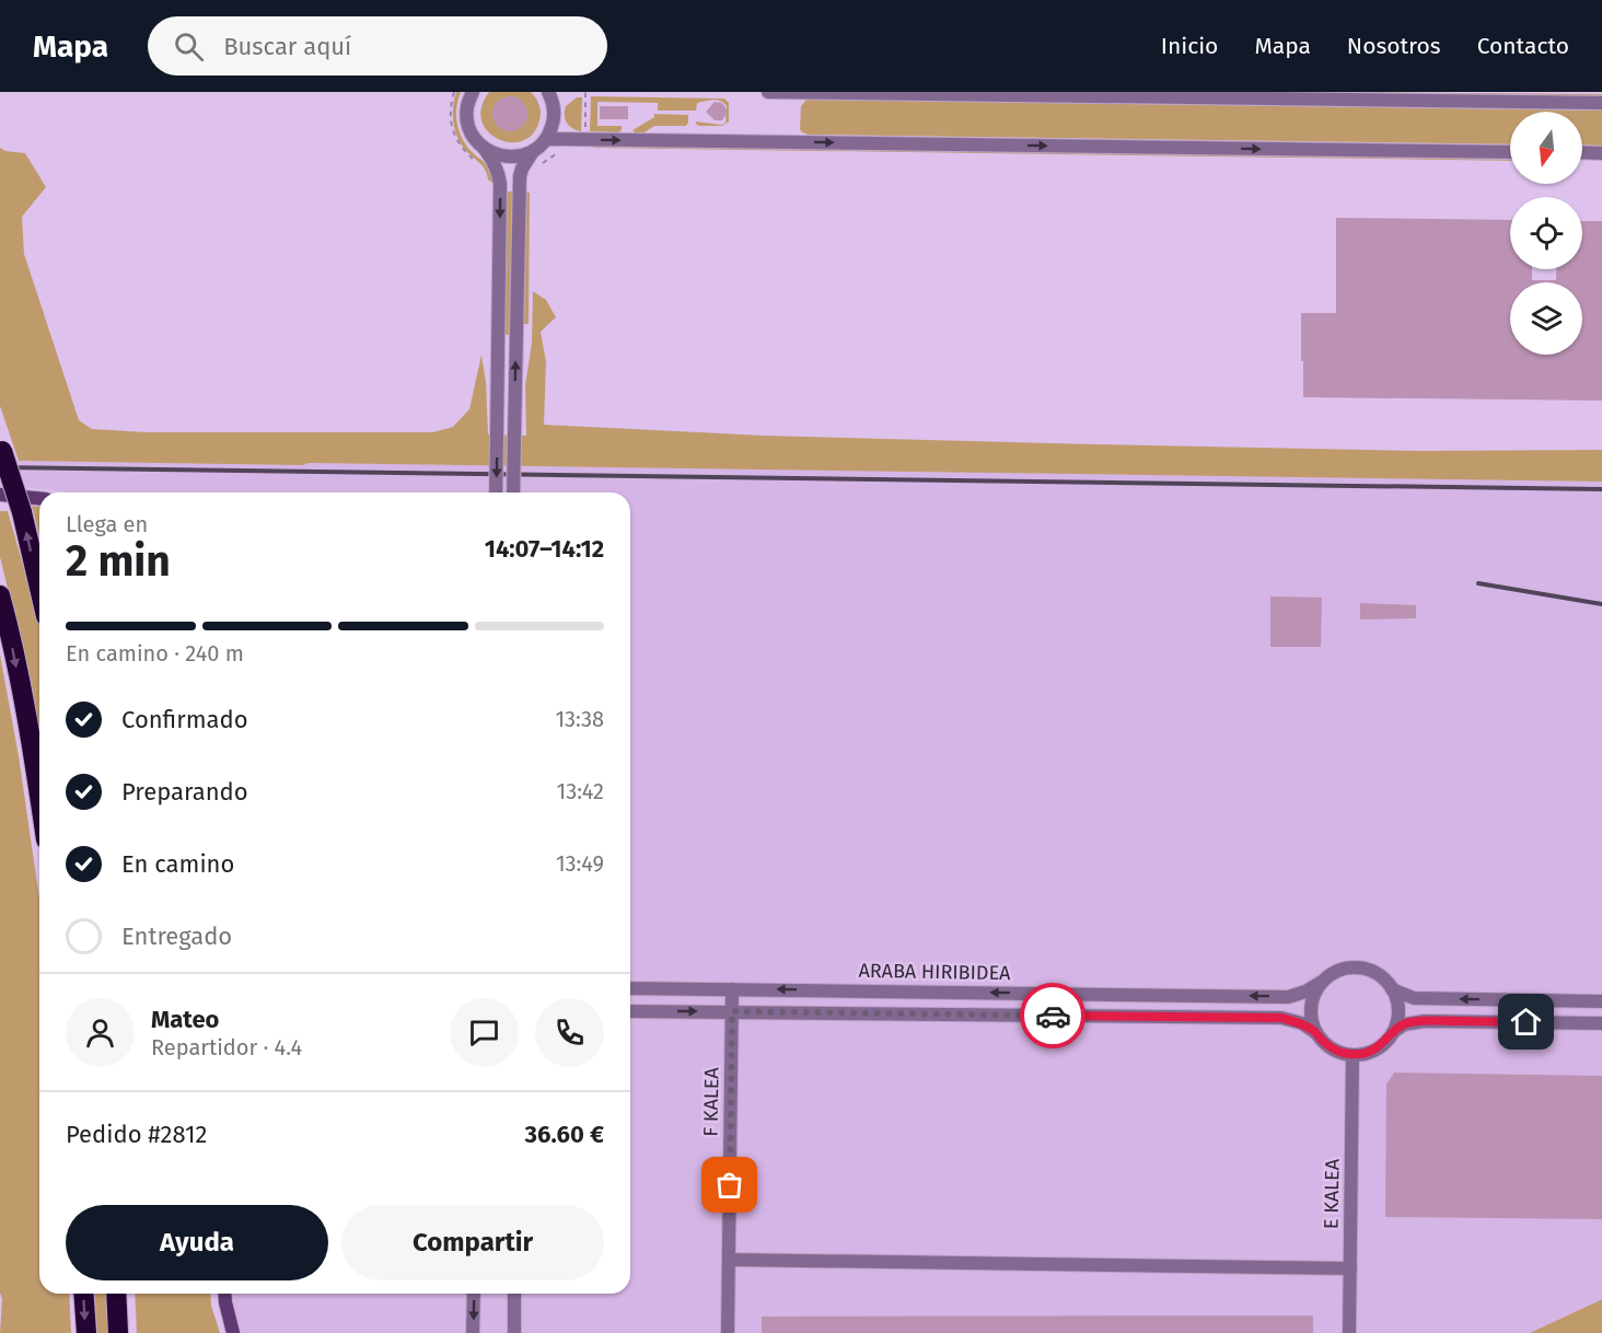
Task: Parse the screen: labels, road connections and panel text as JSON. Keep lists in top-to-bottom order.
{
  "streets": {
    "street": ["ARABA HIRIBIDEA", "F KALEA", "E KALEA"]
  },
  "crossings": [
    ["ARABA HIRIBIDEA", "F KALEA"],
    ["ARABA HIRIBIDEA", "E KALEA"]
  ],
  "north": "bottom",
  "page": {
    "header": "Mapa",
    "search": "Buscar aquí",
    "nav": [
      "Inicio",
      "Mapa",
      "Nosotros",
      "Contacto"
    ],
    "heading": ["2 min", "Llega en", "14:07–14:12"],
    "panel": [
      "Mateo",
      "Repartidor · 4.4",
      "Pedido #2812",
      "36.60 €"
    ],
    "bar": "En camino · 240 m",
    "list": [
      ["Confirmado", "13:38"],
      ["Preparando", "13:42"],
      ["En camino", "13:49"],
      "Entregado"
    ],
    "buttons": ["Ayuda", "Compartir"]
  }
}
